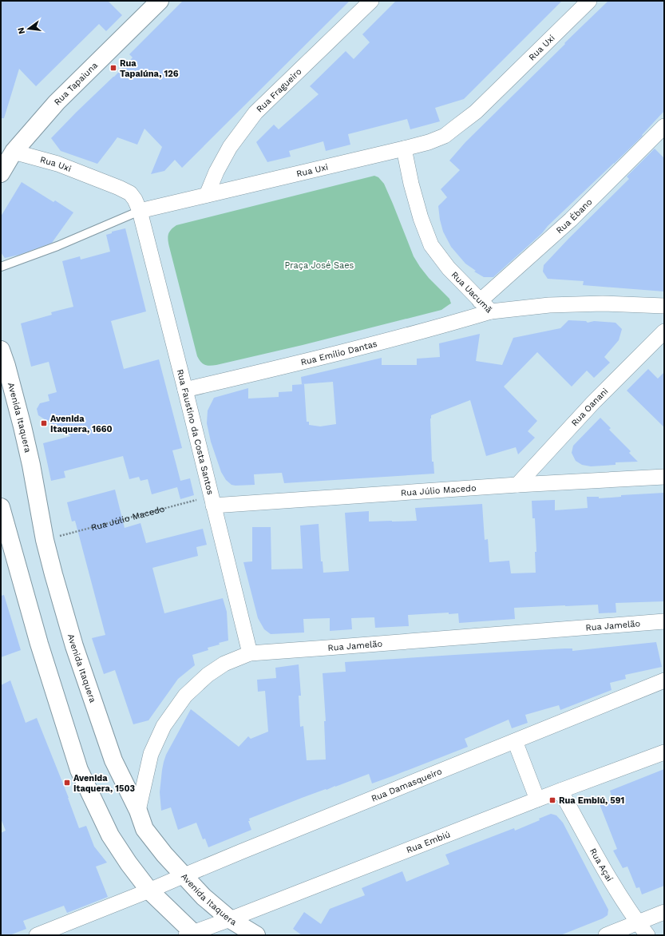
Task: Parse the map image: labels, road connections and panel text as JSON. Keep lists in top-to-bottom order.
{
  "streets": {
    "main road": ["Rua Tapaiuna", "Avenida Itaquera"],
    "street": [
      "Rua Uxi",
      "Rua Fragueiro",
      "Rua Ébano",
      "Rua Uacumã",
      "Rua Emílio Dantas",
      "Rua Oanani",
      "Rua Faustino da Costa Santos",
      "Rua Júlio Macedo",
      "Rua Jamelão",
      "Rua Damasqueiro",
      "Rua Embiú",
      "Rua Açaí"
    ]
  },
  "crossings": [
    ["Rua Uxi", "Rua Tapaiuna"],
    ["Rua Uxi", "Rua Fragueiro"],
    ["Rua Uxi", "Rua Uacumã"],
    ["Rua Uxi", "Rua Faustino da Costa Santos"],
    ["Rua Ébano", "Rua Uacumã"],
    ["Rua Uacumã", "Rua Emílio Dantas"],
    ["Rua Emílio Dantas", "Rua Faustino da Costa Santos"],
    ["Rua Oanani", "Rua Júlio Macedo"],
    ["Avenida Itaquera", "Rua Júlio Macedo"],
    ["Avenida Itaquera", "Rua Jamelão"],
    ["Avenida Itaquera", "Rua Damasqueiro"],
    ["Avenida Itaquera", "Rua Embiú"],
    ["Rua Faustino da Costa Santos", "Rua Júlio Macedo"],
    ["Rua Faustino da Costa Santos", "Rua Jamelão"],
    ["Rua Embiú", "Rua Açaí"]
  ],
  "parks": ["Praça José Saes"],
  "places": {
    "transit": [
      "Rua Tapaiúna, 126",
      "Avenida Itaquera, 1660",
      "Avenida Itaquera, 1503",
      "Rua Embiú, 591"
    ]
  },
  "north": "left"
}
